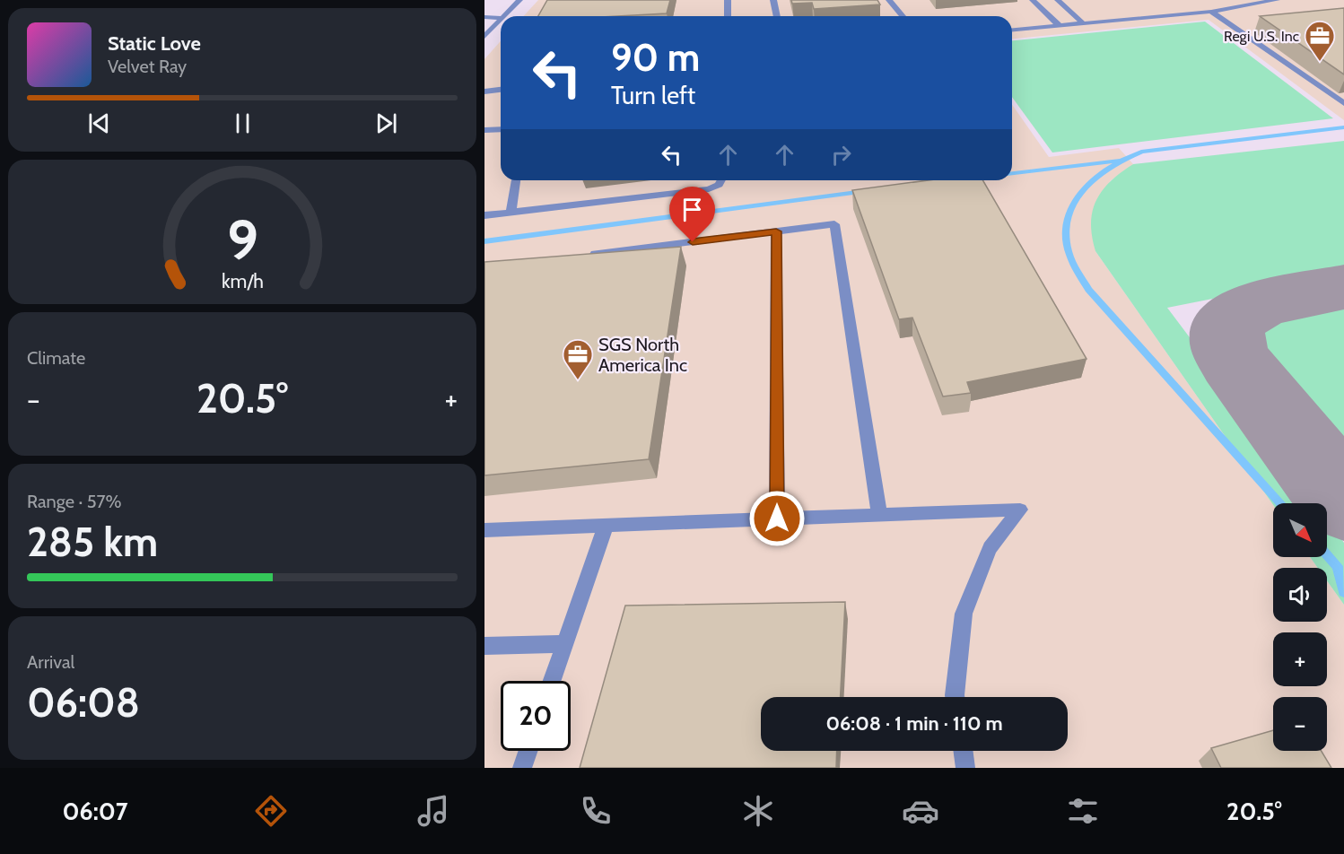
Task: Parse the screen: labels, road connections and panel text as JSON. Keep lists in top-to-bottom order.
{
  "places": {
    "office": ["Regi U.S. Inc", "SGS North America Inc"]
  },
  "north": "bottom right",
  "page": {
    "turn": ["90 m", "Turn left"],
    "song": ["Static Love", "Velvet Ray"],
    "tile": [
      "Climate",
      ["Range · 57%", "285 km"],
      ["Arrival", "06:08"]
    ],
    "heat": ["−", "20.5°", "+"],
    "map_buttons": ["+", "−"],
    "limit": "20",
    "trip": "06:08 · 1 min · 110 m",
    "tabs": ["06:07", "20.5°"],
    "gauge": ["9", "km/h"]
  }
}
